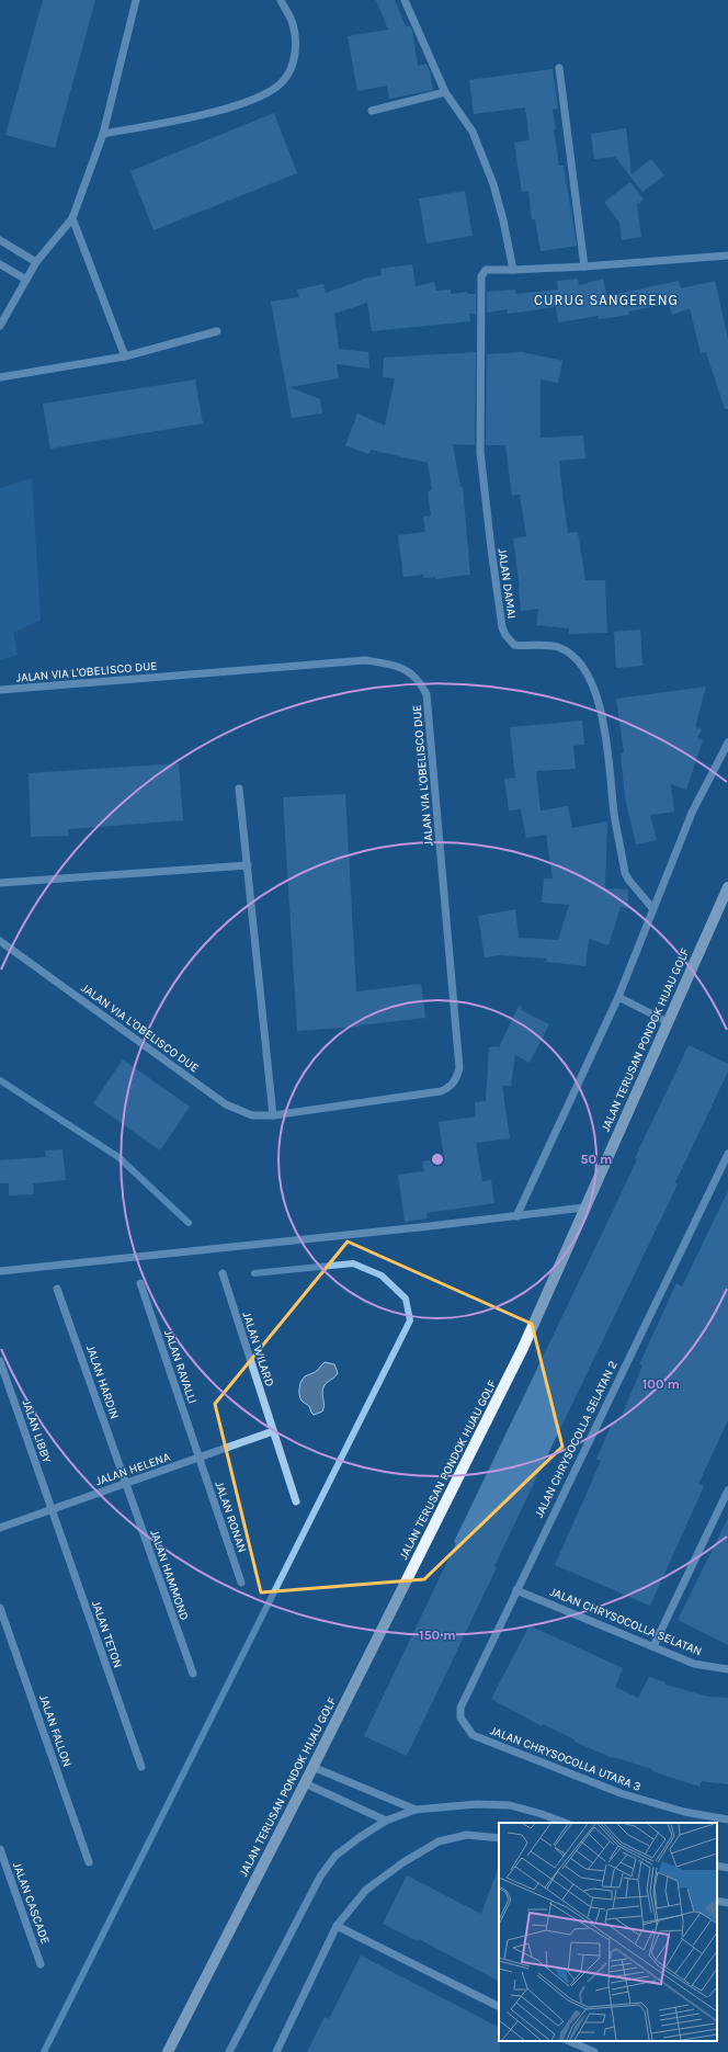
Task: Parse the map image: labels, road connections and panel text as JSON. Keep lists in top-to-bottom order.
{
  "streets": {
    "main road": ["JALAN TERUSAN PONDOK HIJAU GOLF"],
    "street": [
      "JALAN DAMAI",
      "JALAN VIA L'OBELISCO DUE",
      "JALAN WILARD",
      "JALAN RAVALLI",
      "JALAN HARDIN",
      "JALAN LIBBY",
      "JALAN CHRYSOCOLLA SELATAN 2",
      "JALAN HELENA",
      "JALAN RONAN",
      "JALAN HAMMOND",
      "JALAN CHRYSOCOLLA SELATAN",
      "JALAN TETON",
      "JALAN FALLON",
      "JALAN CHRYSOCOLLA UTARA 3",
      "JALAN CASCADE"
    ]
  },
  "crossings": [
    ["JALAN WILARD", "JALAN HELENA"],
    ["JALAN RAVALLI", "JALAN HELENA"],
    ["JALAN RAVALLI", "JALAN RONAN"],
    ["JALAN HARDIN", "JALAN HELENA"],
    ["JALAN HARDIN", "JALAN HAMMOND"],
    ["JALAN LIBBY", "JALAN HELENA"],
    ["JALAN LIBBY", "JALAN TETON"],
    ["JALAN CHRYSOCOLLA SELATAN 2", "JALAN CHRYSOCOLLA SELATAN"],
    ["JALAN CHRYSOCOLLA SELATAN 2", "JALAN CHRYSOCOLLA UTARA 3"],
    ["JALAN HELENA", "JALAN RONAN"],
    ["JALAN HELENA", "JALAN HAMMOND"],
    ["JALAN HELENA", "JALAN TETON"]
  ],
  "districts": ["CURUG SANGERENG"],
  "rings": ["50 m", "100 m", "150 m"]
}
